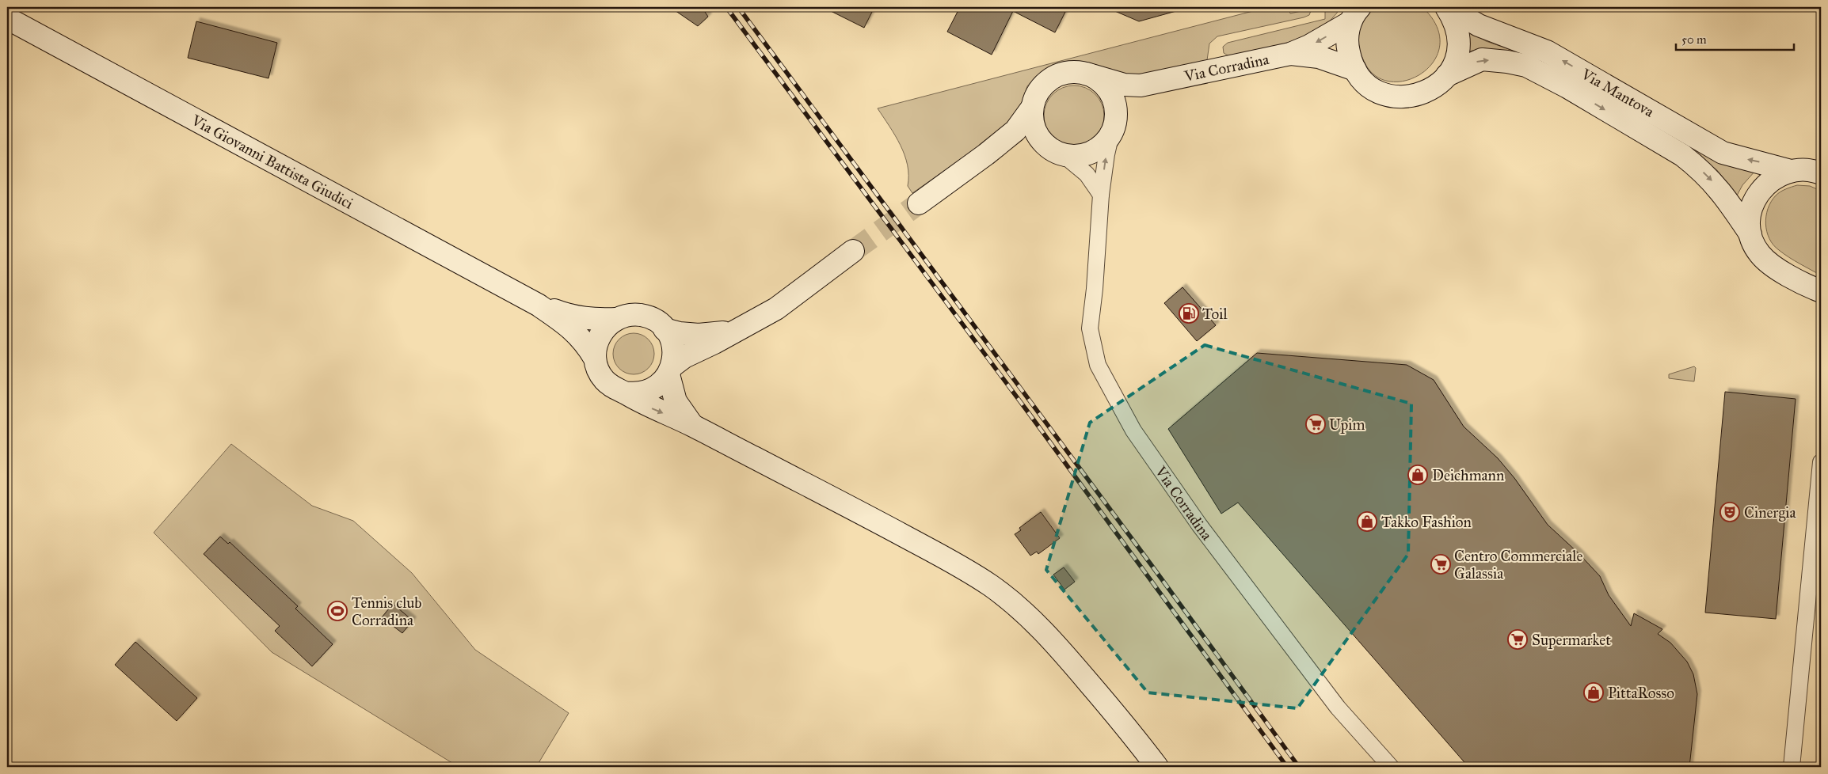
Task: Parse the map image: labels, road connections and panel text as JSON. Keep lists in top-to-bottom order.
{
  "streets": {
    "main road": ["Via Corradina", "Via Mantova", "Via Giovanni Battista Giudici"]
  },
  "crossings": [
    ["Via Corradina", "Via Mantova"]
  ],
  "places": {
    "fuel station": ["Toil"],
    "supermarket": ["Upim", "Centro Commerciale Galassia", "Supermarket"],
    "shop": ["Deichmann", "Takko Fashion", "PittaRosso"],
    "theatre": ["Cinergia"],
    "sports": ["Tennis club Corradina"]
  },
  "scale_bar": "50 m"
}
